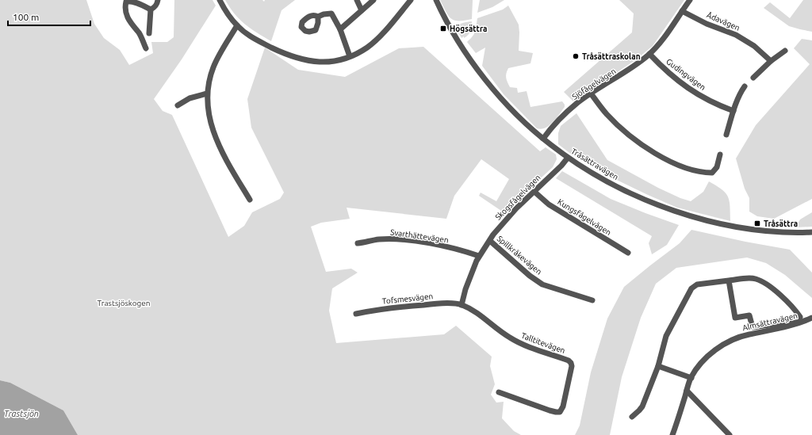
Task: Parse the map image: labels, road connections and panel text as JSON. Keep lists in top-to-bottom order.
{
  "streets": {
    "street": [
      "Ådavägen",
      "Gudingvägen",
      "Sjöfågelvägen",
      "Tråsättravägen",
      "Skogsfågelvägen",
      "Kungsfågelvägen",
      "Svarthättevägen",
      "Spillkråkevägen",
      "Tofsmesvägen",
      "Almsättravägen",
      "Talltitevägen"
    ]
  },
  "crossings": [
    ["Ådavägen", "Sjöfågelvägen"],
    ["Gudingvägen", "Sjöfågelvägen"],
    ["Sjöfågelvägen", "Tråsättravägen"],
    ["Tråsättravägen", "Skogsfågelvägen"],
    ["Skogsfågelvägen", "Kungsfågelvägen"],
    ["Skogsfågelvägen", "Svarthättevägen"],
    ["Skogsfågelvägen", "Spillkråkevägen"],
    ["Skogsfågelvägen", "Tofsmesvägen"],
    ["Skogsfågelvägen", "Talltitevägen"],
    ["Tofsmesvägen", "Talltitevägen"]
  ],
  "water": ["Trastsjön"],
  "parks": ["Trastsjöskogen"],
  "places": {
    "transit": ["Högsättra", "Tråsättra"],
    "other": ["Tråsättraskolan"]
  },
  "scale_bar": "100 m"
}
